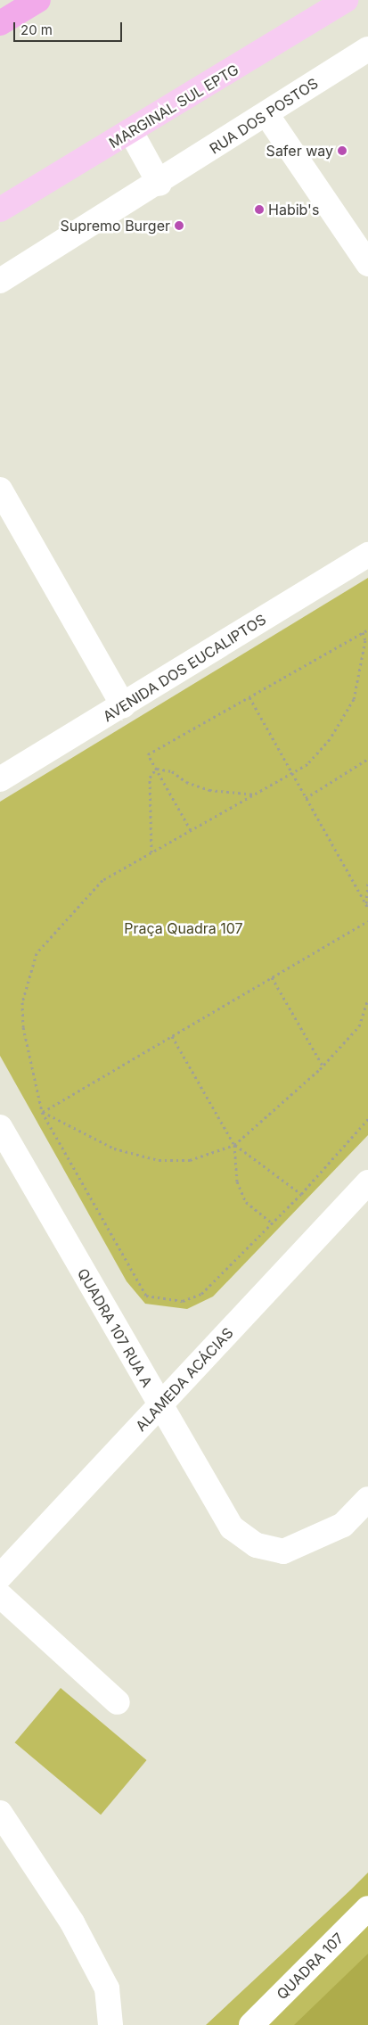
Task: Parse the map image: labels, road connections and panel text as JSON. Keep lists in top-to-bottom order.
{
  "streets": {
    "main road": ["MARGINAL SUL EPTG"],
    "street": [
      "RUA DOS POSTOS",
      "AVENIDA DOS EUCALIPTOS",
      "QUADRA 107 RUA A",
      "ALAMEDA ACÁCIAS",
      "QUADRA 107"
    ]
  },
  "crossings": [
    ["QUADRA 107 RUA A", "ALAMEDA ACÁCIAS"]
  ],
  "parks": ["Praça Quadra 107"],
  "places": ["Safer way", "Habib's", "Supremo Burger"],
  "scale_bar": "20 m"
}
